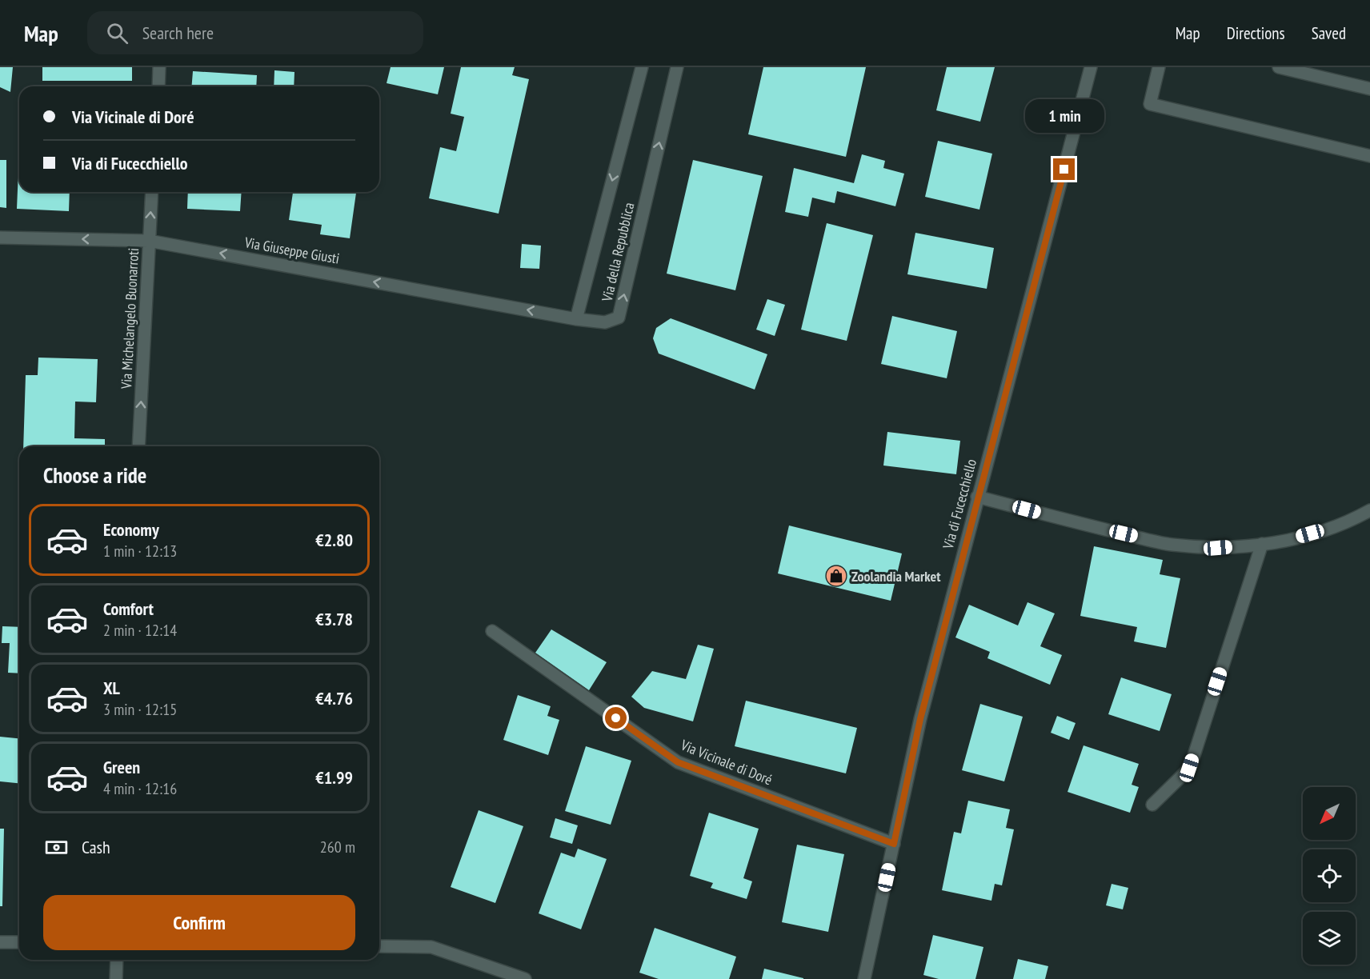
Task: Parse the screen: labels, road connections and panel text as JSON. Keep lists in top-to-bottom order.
{
  "streets": {
    "street": [
      "Via Giuseppe Giusti",
      "Via della Repubblica",
      "Via Michelangelo Buonarroti",
      "Via di Fucecchiello",
      "Via Vicinale di Doré"
    ]
  },
  "crossings": [
    ["Via Giuseppe Giusti", "Via della Repubblica"],
    ["Via Giuseppe Giusti", "Via Michelangelo Buonarroti"],
    ["Via di Fucecchiello", "Via Vicinale di Doré"]
  ],
  "one_way": ["Via Giuseppe Giusti", "Via Michelangelo Buonarroti"],
  "places": {
    "shop": ["Zoolandia Market"]
  },
  "north": "bottom left",
  "page": {
    "header": "Map",
    "search": "Search here",
    "nav": ["Map", "Directions", "Saved"],
    "banner": ["Via Vicinale di Doré", "Via di Fucecchiello"],
    "bubble": "1 min",
    "heading": "Choose a ride",
    "list": [
      {
        "name": "Economy",
        "note": "1 min · 12:13",
        "value": "€2.80"
      },
      {
        "name": "Comfort",
        "note": "2 min · 12:14",
        "value": "€3.78"
      },
      {
        "name": "XL",
        "note": "3 min · 12:15",
        "value": "€4.76"
      },
      {
        "name": "Green",
        "note": "4 min · 12:16",
        "value": "€1.99"
      }
    ],
    "pay": ["Cash", "260 m"],
    "buttons": "Confirm"
  }
}
